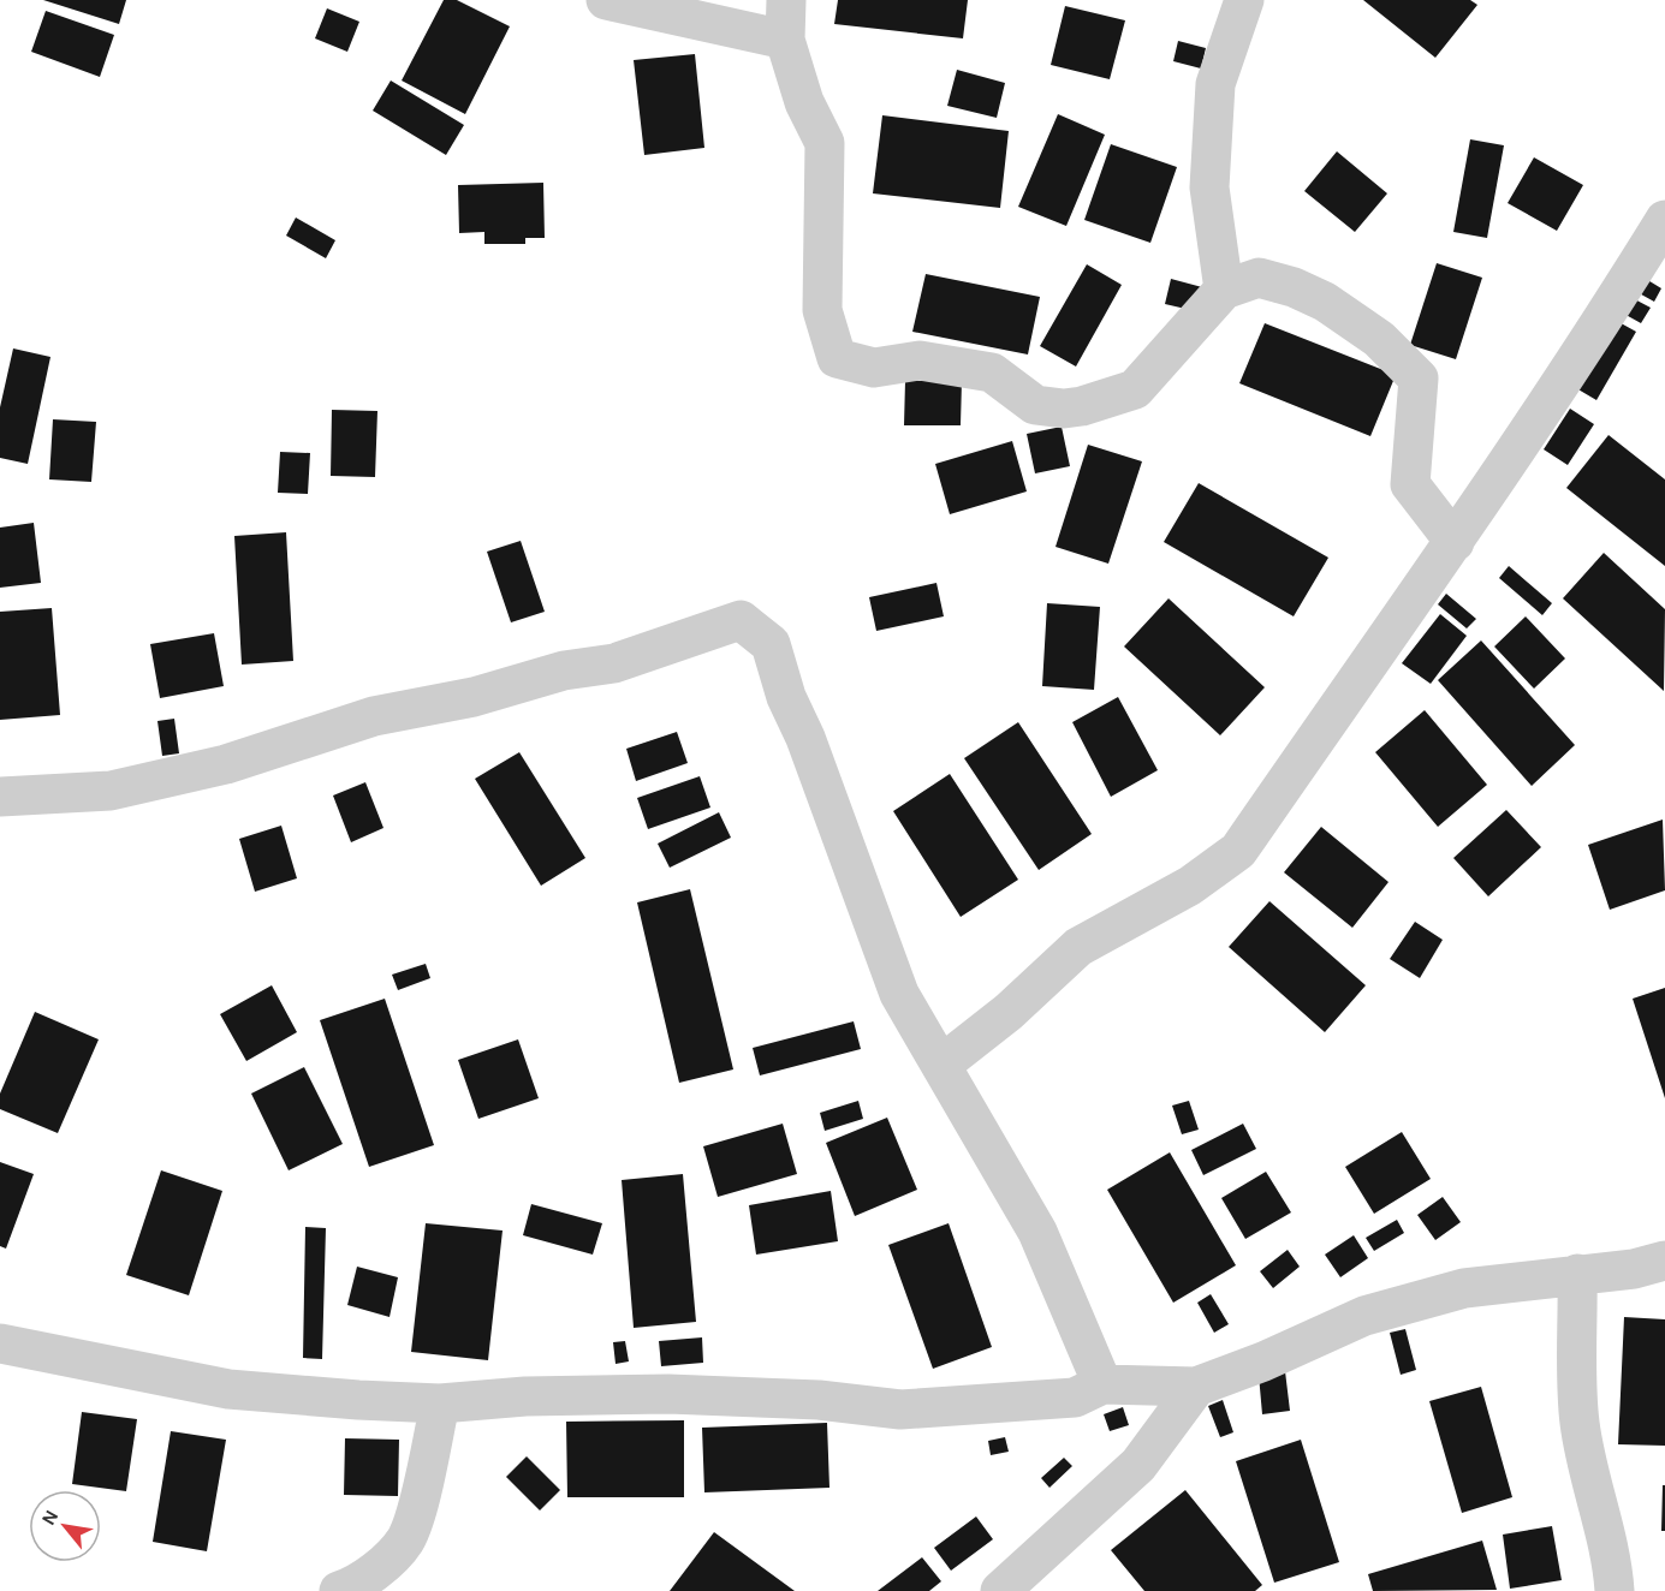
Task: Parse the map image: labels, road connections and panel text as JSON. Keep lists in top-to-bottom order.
{
  "north": "top left"
}
